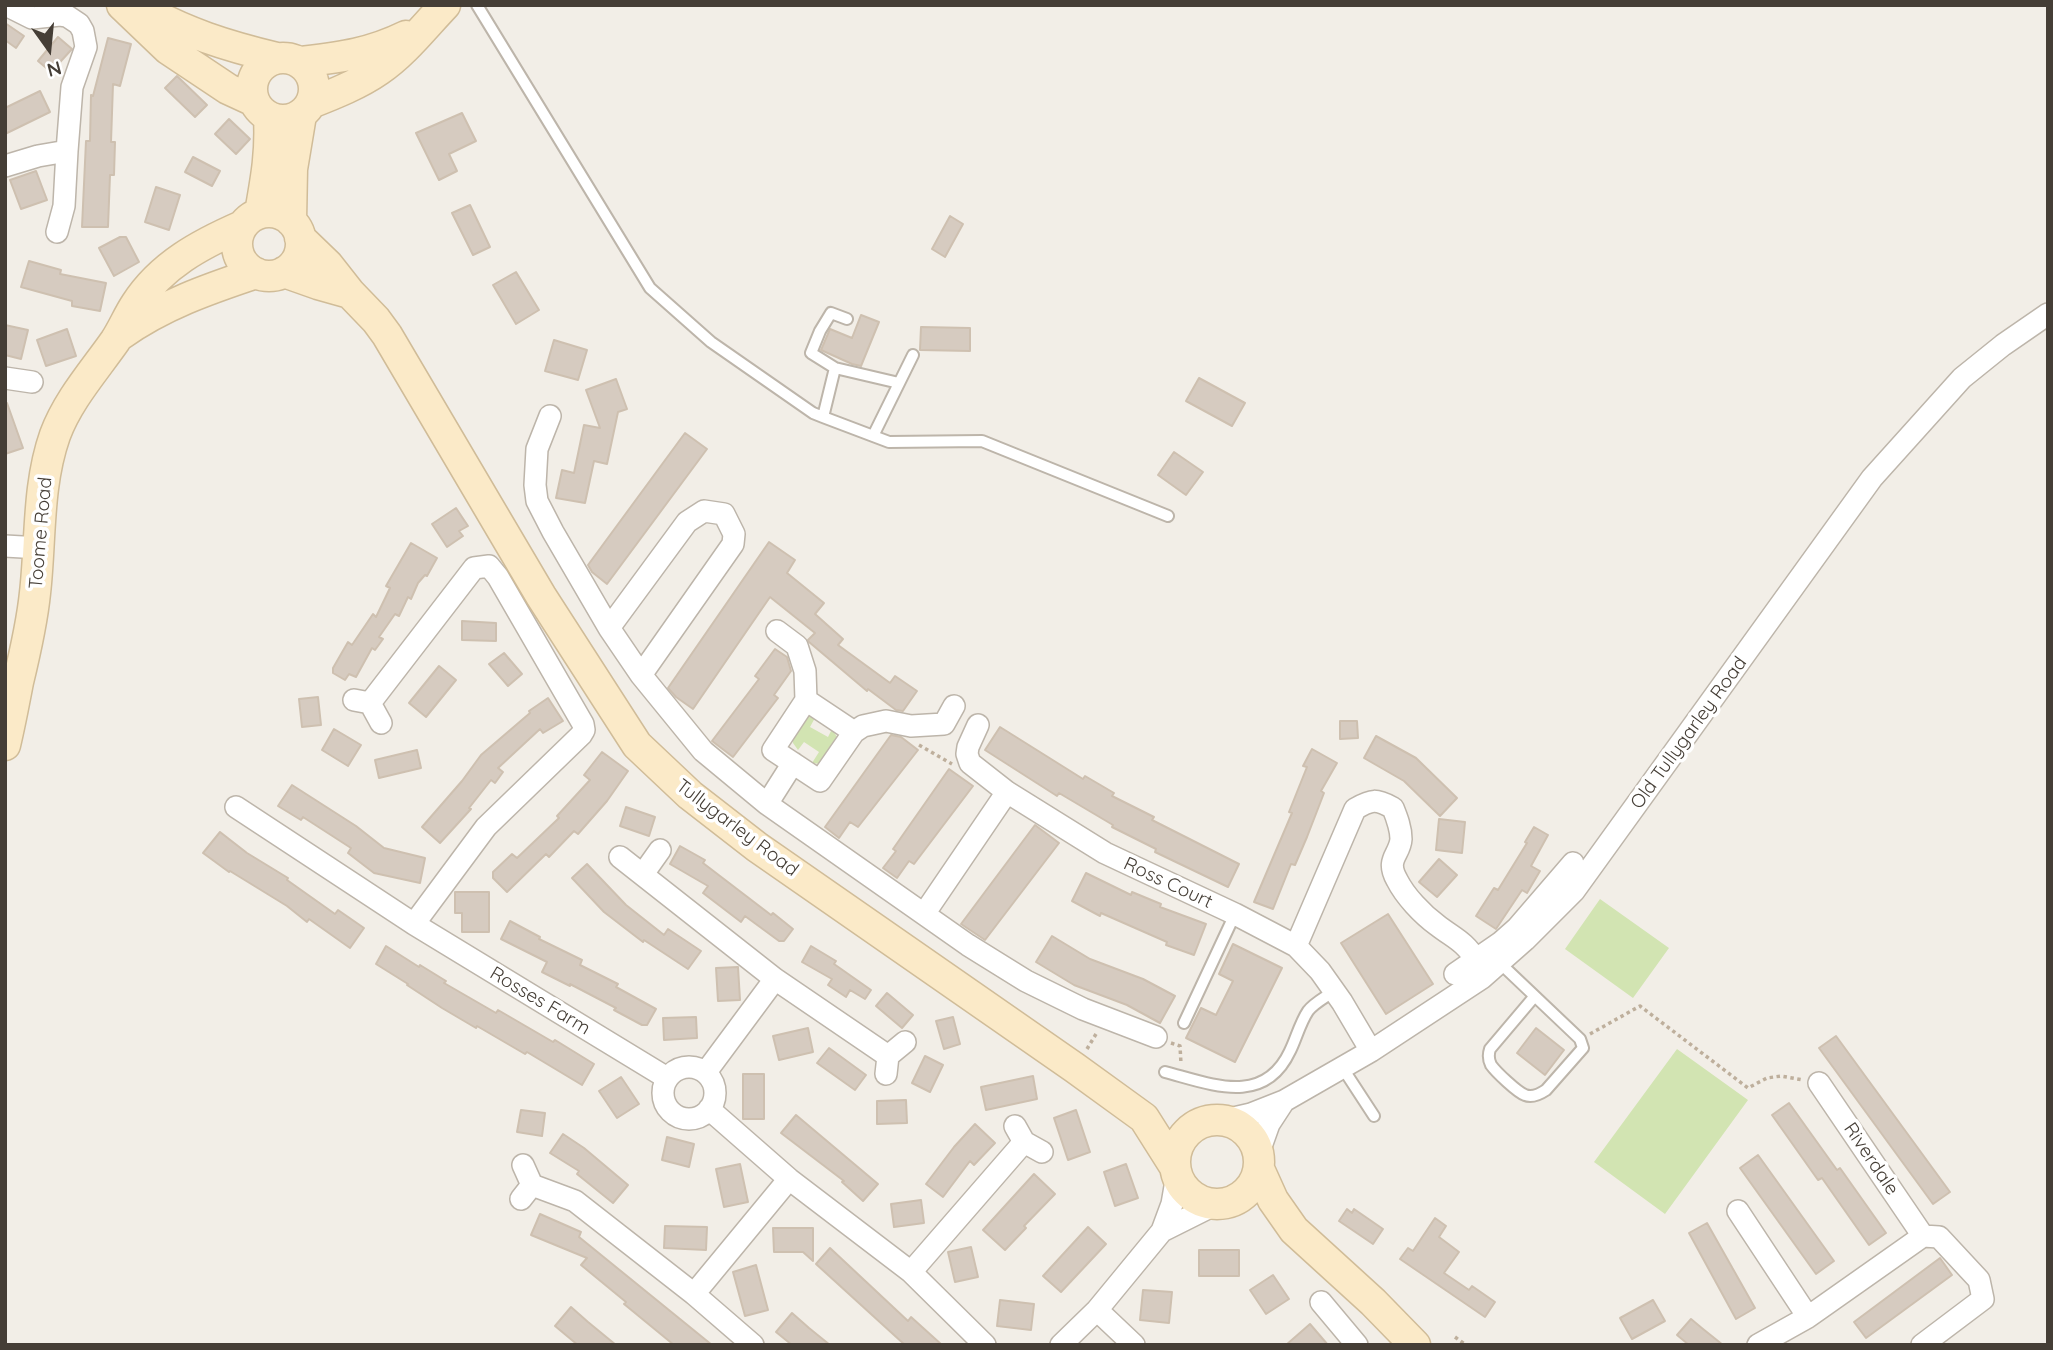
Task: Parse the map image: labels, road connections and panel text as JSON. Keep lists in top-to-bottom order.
{
  "streets": {
    "street": [
      "Toome Road",
      "Old Tullygarley Road",
      "Tullygarley Road",
      "Ross Court",
      "Rosses Farm",
      "Riverdale"
    ]
  },
  "crossings": [
    ["Toome Road", "Tullygarley Road"],
    ["Old Tullygarley Road", "Tullygarley Road"],
    ["Old Tullygarley Road", "Ross Court"]
  ],
  "north": "bottom"
}
